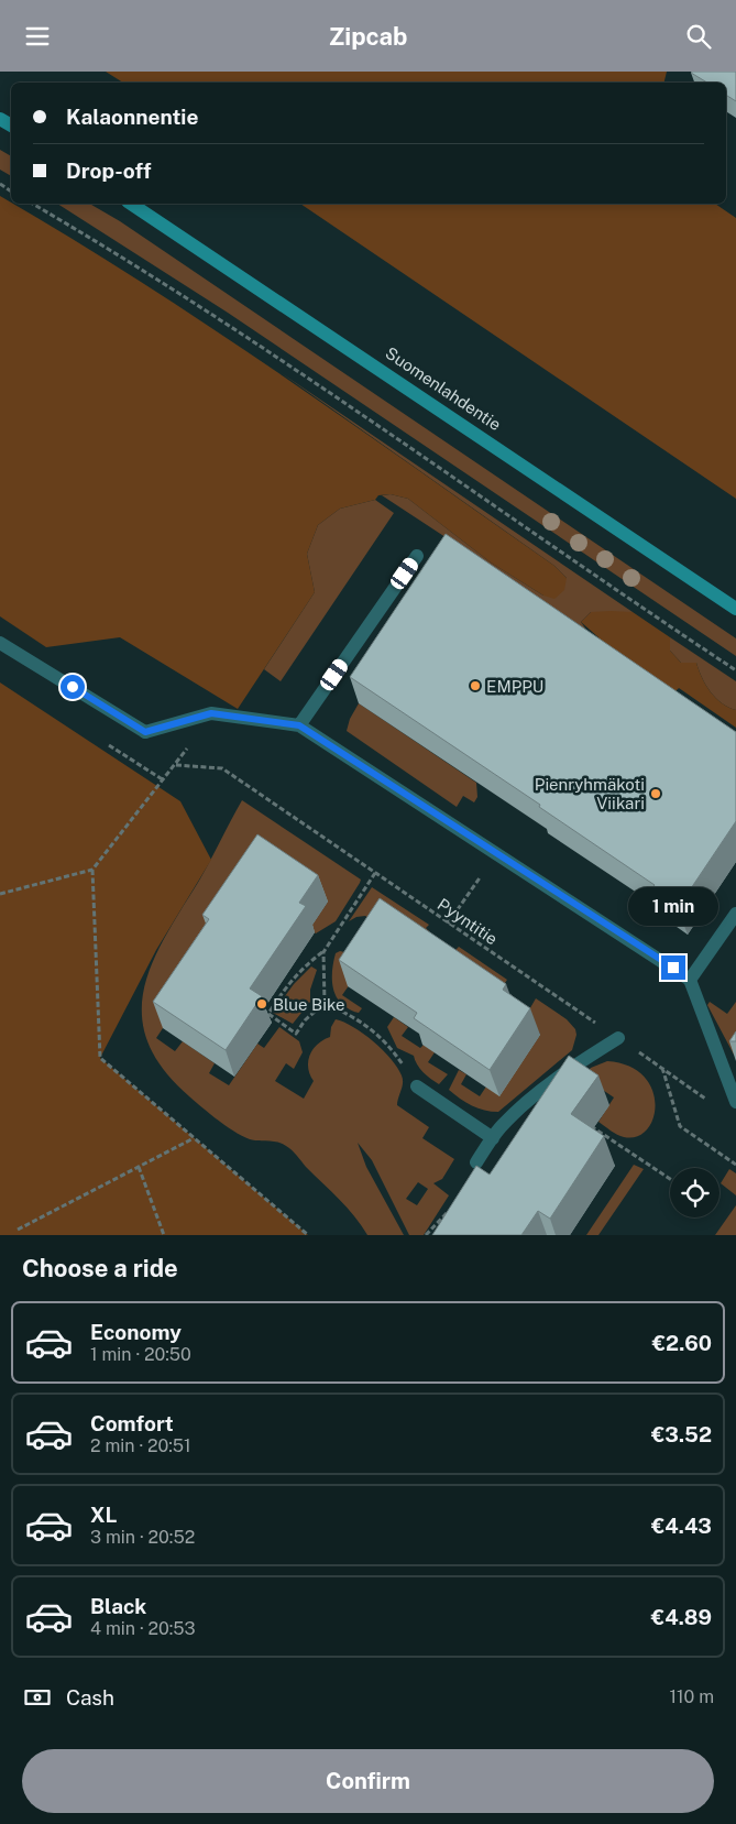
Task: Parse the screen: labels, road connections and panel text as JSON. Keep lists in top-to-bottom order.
{
  "streets": {
    "main road": ["Suomenlahdentie"],
    "path": ["Pyyntitie"]
  },
  "places": ["EMPPU", "Pienryhmäkoti Viikari", "Blue Bike"],
  "page": {
    "header": "Zipcab",
    "banner": ["Kalaonnentie", "Drop-off"],
    "bubble": "1 min",
    "heading": "Choose a ride",
    "list": [
      {
        "name": "Economy",
        "note": "1 min · 20:50",
        "value": "€2.60"
      },
      {
        "name": "Comfort",
        "note": "2 min · 20:51",
        "value": "€3.52"
      },
      {
        "name": "XL",
        "note": "3 min · 20:52",
        "value": "€4.43"
      },
      {
        "name": "Black",
        "note": "4 min · 20:53",
        "value": "€4.89"
      }
    ],
    "pay": ["Cash", "110 m"],
    "buttons": "Confirm"
  }
}
